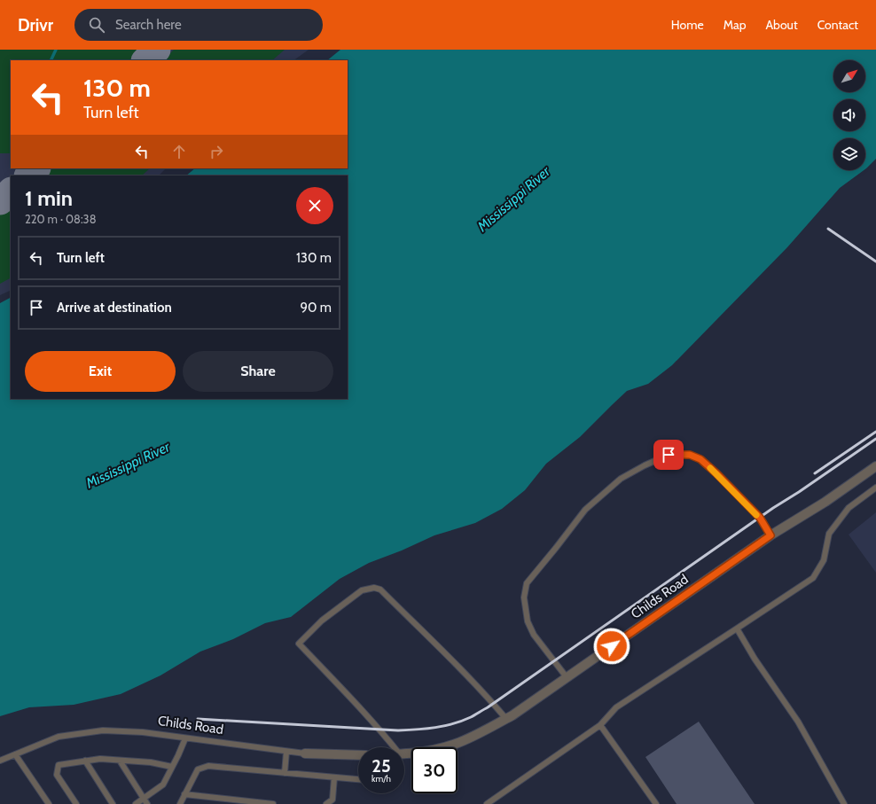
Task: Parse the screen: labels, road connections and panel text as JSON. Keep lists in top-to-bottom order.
{
  "streets": {
    "street": ["Childs Road"]
  },
  "water": ["Mississippi River"],
  "north": "top right",
  "page": {
    "header": "Drivr",
    "search": "Search here",
    "nav": [
      "Home",
      "Map",
      "About",
      "Contact"
    ],
    "turn": ["130 m", "Turn left"],
    "heading": ["1 min", "220 m · 08:38"],
    "list": [
      {
        "name": "Turn left",
        "value": "130 m"
      },
      {
        "name": "Arrive at destination",
        "value": "90 m"
      }
    ],
    "buttons": ["Exit", "Share"],
    "speed": "25 km/h",
    "limit": "30"
  }
}
